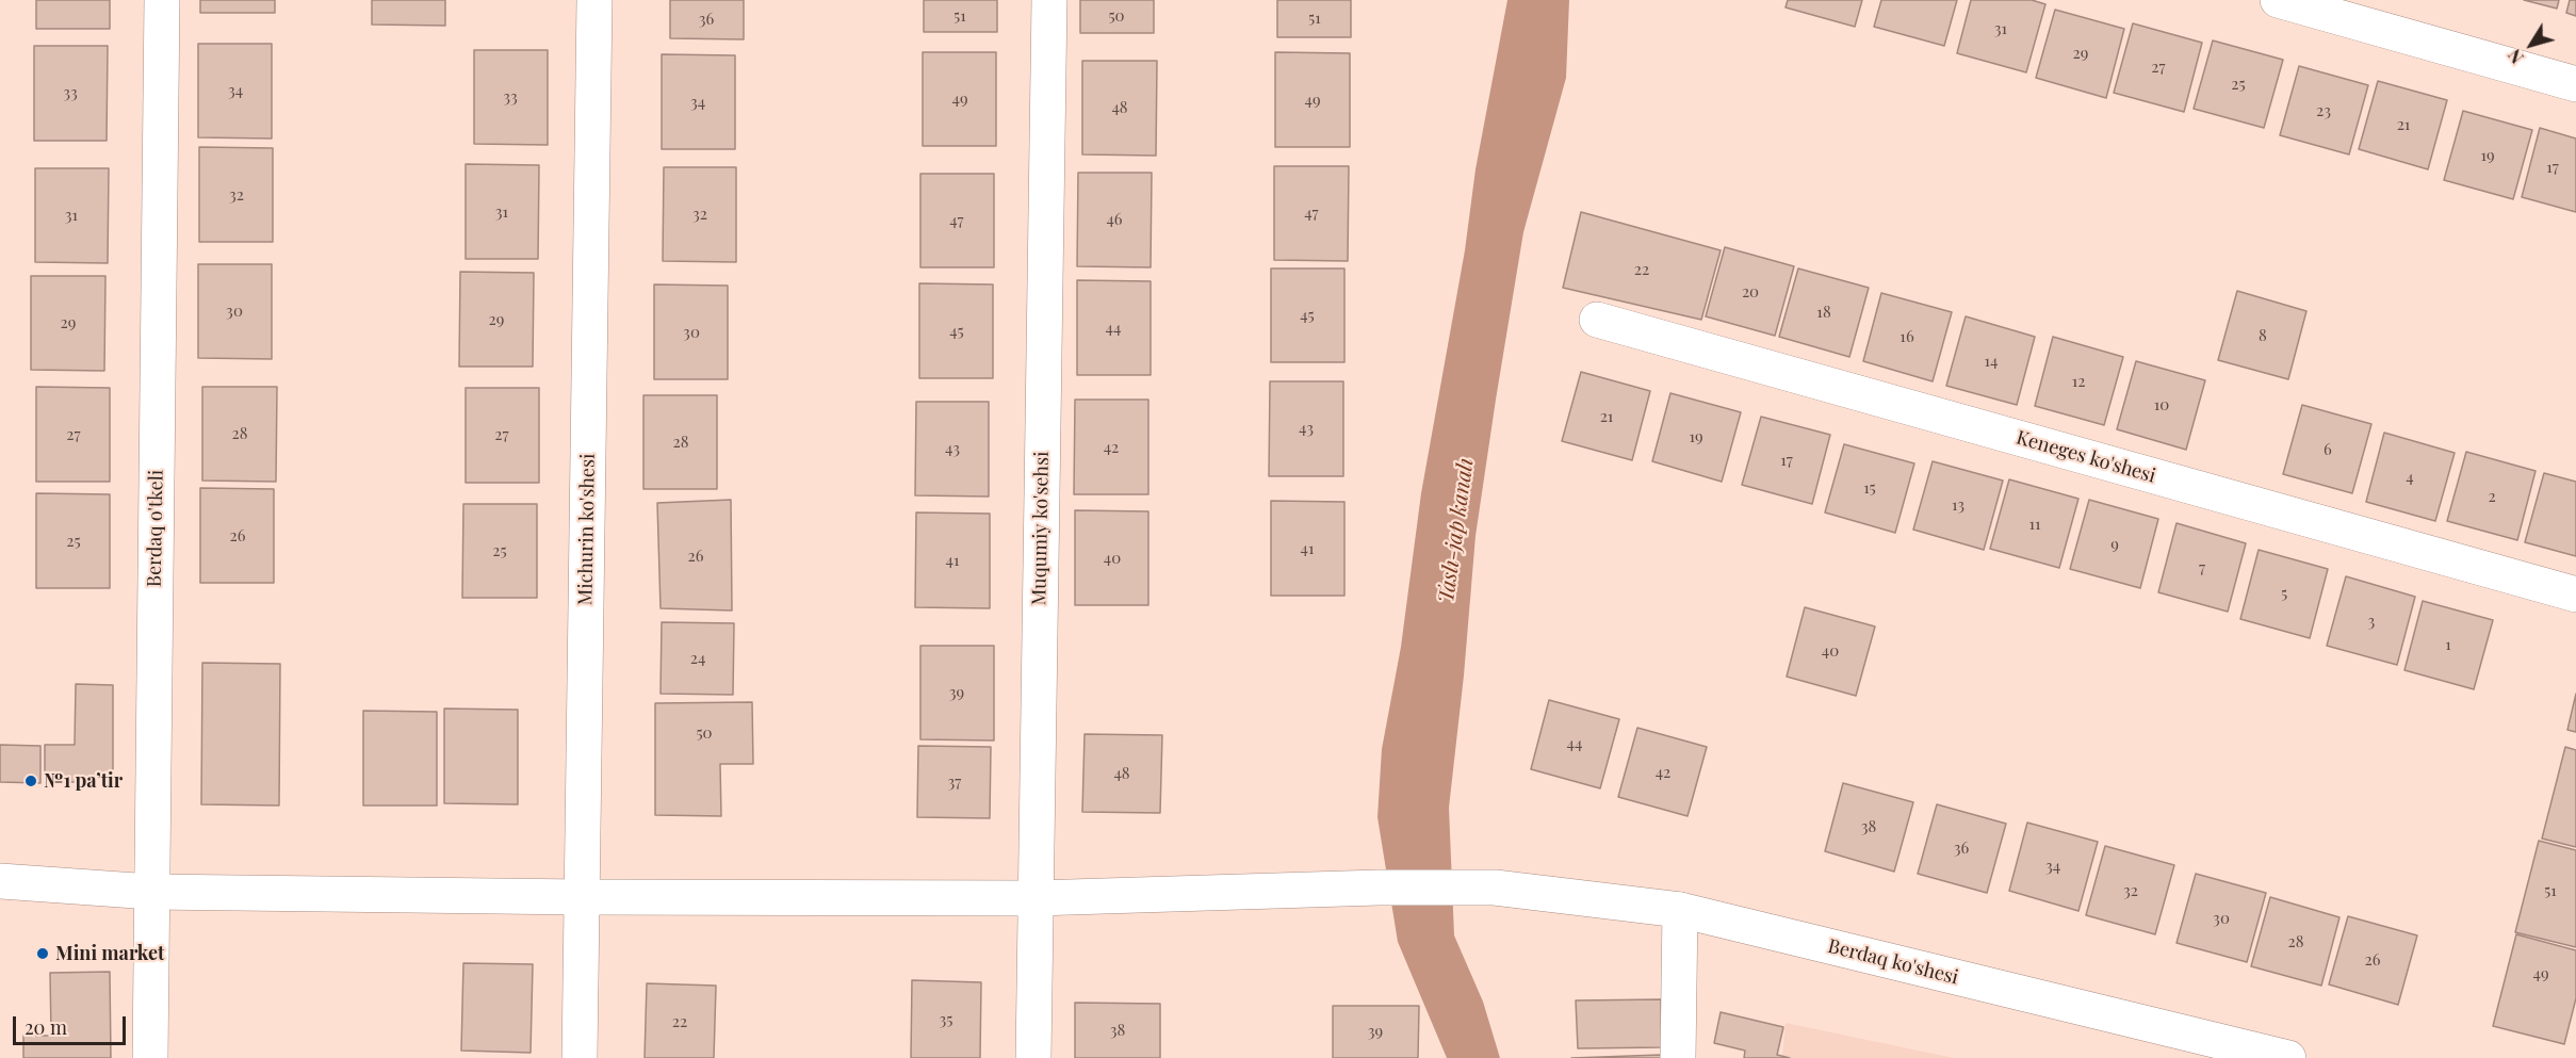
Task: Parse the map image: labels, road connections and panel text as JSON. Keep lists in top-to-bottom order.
{
  "streets": {
    "street": [
      "Keneges ko'shesi",
      "Berdaq o'tkeli",
      "Muqumiy ko'sehsi",
      "Michurin ko'shesi",
      "Berdaq ko'shesi"
    ]
  },
  "crossings": [
    ["Berdaq o'tkeli", "Berdaq ko'shesi"],
    ["Muqumiy ko'sehsi", "Berdaq ko'shesi"],
    ["Michurin ko'shesi", "Berdaq ko'shesi"]
  ],
  "water": ["Taslı-jap kanalı"],
  "places": ["№1 paʼtir", "Mini market"],
  "house_numbers": [
    "51",
    "50",
    "51",
    "36",
    "31",
    "29",
    "27",
    "25",
    "34",
    "33",
    "33",
    "49",
    "49",
    "34",
    "48",
    "23",
    "21",
    "19",
    "17",
    "32",
    "31",
    "47",
    "32",
    "31",
    "46",
    "47",
    "22",
    "20",
    "30",
    "18",
    "45",
    "29",
    "29",
    "44",
    "45",
    "30",
    "8",
    "16",
    "14",
    "12",
    "10",
    "21",
    "43",
    "28",
    "27",
    "27",
    "19",
    "28",
    "42",
    "43",
    "6",
    "17",
    "4",
    "15",
    "2",
    "13",
    "11",
    "26",
    "25",
    "9",
    "41",
    "25",
    "26",
    "40",
    "41",
    "7",
    "5",
    "3",
    "1",
    "40",
    "24",
    "39",
    "50",
    "44",
    "42",
    "48",
    "37",
    "38",
    "36",
    "34",
    "32",
    "51",
    "30",
    "28",
    "26",
    "49",
    "35",
    "22",
    "38",
    "39"
  ],
  "scale_bar": "20 m",
  "north": "bottom left"
}
